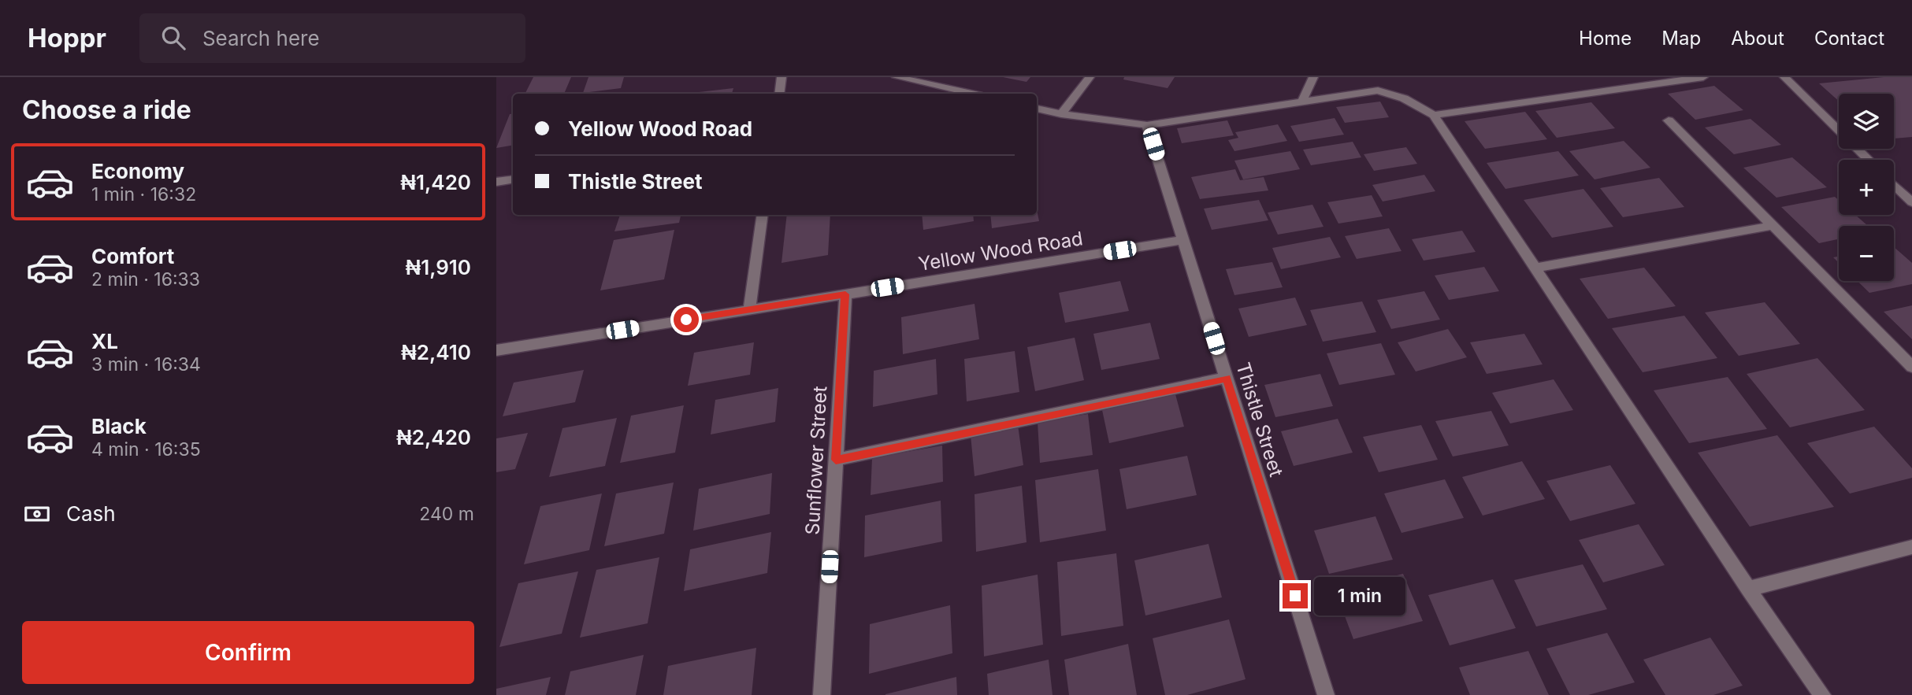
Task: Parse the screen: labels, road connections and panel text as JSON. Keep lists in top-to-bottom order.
{
  "streets": {
    "street": ["Yellow Wood Road", "Thistle Street", "Sunflower Street"]
  },
  "crossings": [
    ["Yellow Wood Road", "Thistle Street"],
    ["Yellow Wood Road", "Sunflower Street"]
  ],
  "page": {
    "header": "Hoppr",
    "search": "Search here",
    "nav": [
      "Home",
      "Map",
      "About",
      "Contact"
    ],
    "heading": "Choose a ride",
    "map_buttons": ["+", "−"],
    "banner": ["Yellow Wood Road", "Thistle Street"],
    "list": [
      {
        "name": "Economy",
        "note": "1 min · 16:32",
        "value": "₦1,420"
      },
      {
        "name": "Comfort",
        "note": "2 min · 16:33",
        "value": "₦1,910"
      },
      {
        "name": "XL",
        "note": "3 min · 16:34",
        "value": "₦2,410"
      },
      {
        "name": "Black",
        "note": "4 min · 16:35",
        "value": "₦2,420"
      }
    ],
    "pay": ["Cash", "240 m"],
    "bubble": "1 min",
    "buttons": "Confirm"
  }
}
